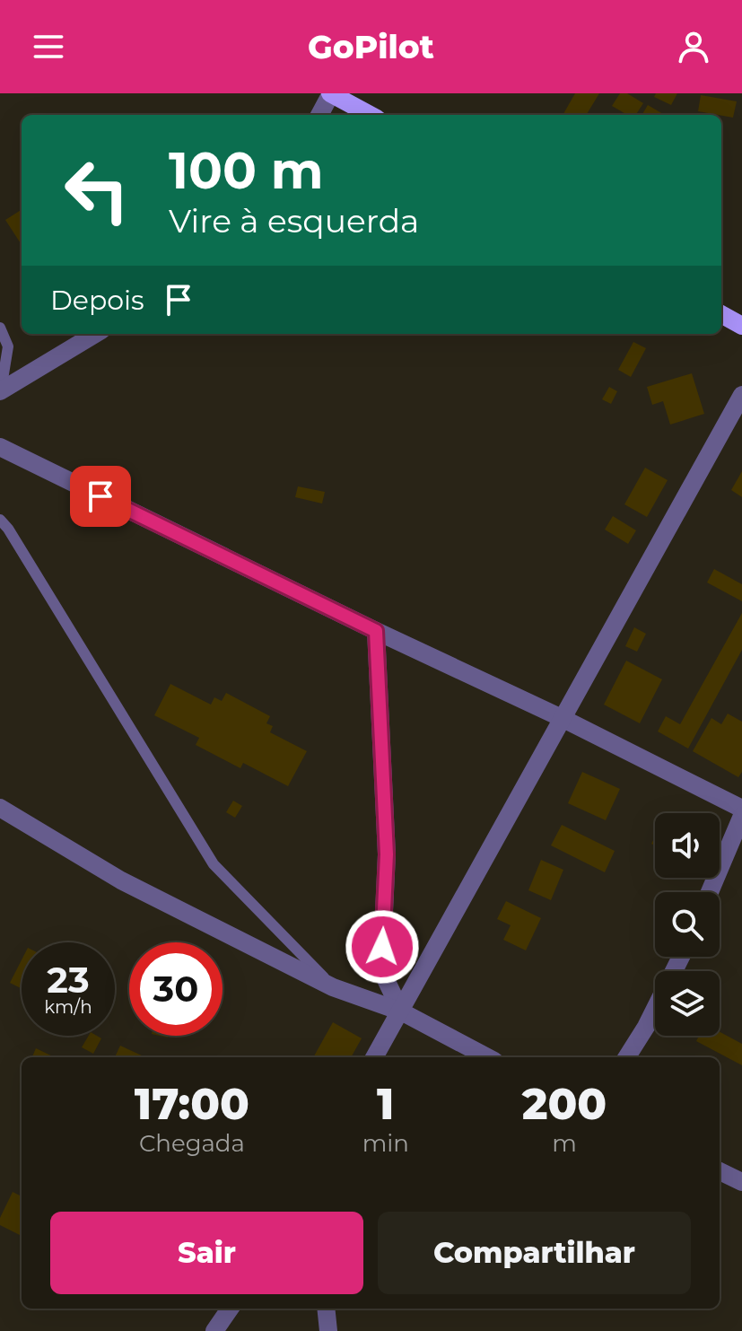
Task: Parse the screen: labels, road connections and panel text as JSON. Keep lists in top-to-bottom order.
{
  "page": {
    "header": "GoPilot",
    "turn": ["100 m", "Vire à esquerda"],
    "then": "Depois",
    "speed": "23 km/h",
    "limit": "30",
    "eta": [
      "17:00",
      "Chegada",
      "1",
      "min",
      "200",
      "m"
    ],
    "buttons": ["Sair", "Compartilhar"]
  }
}
